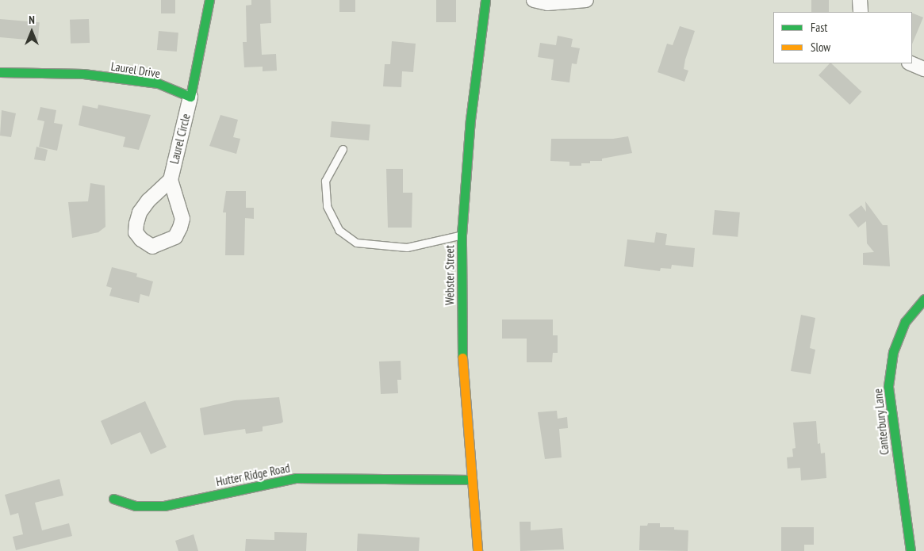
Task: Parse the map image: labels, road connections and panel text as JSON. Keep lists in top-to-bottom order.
{
  "streets": {
    "street": [
      "Laurel Drive",
      "Laurel Circle",
      "Webster Street",
      "Canterbury Lane",
      "Hutter Ridge Road"
    ]
  },
  "crossings": [
    ["Laurel Drive", "Laurel Circle"],
    ["Webster Street", "Hutter Ridge Road"]
  ],
  "legend": ["Fast", "Slow"],
  "north": "top"
}
